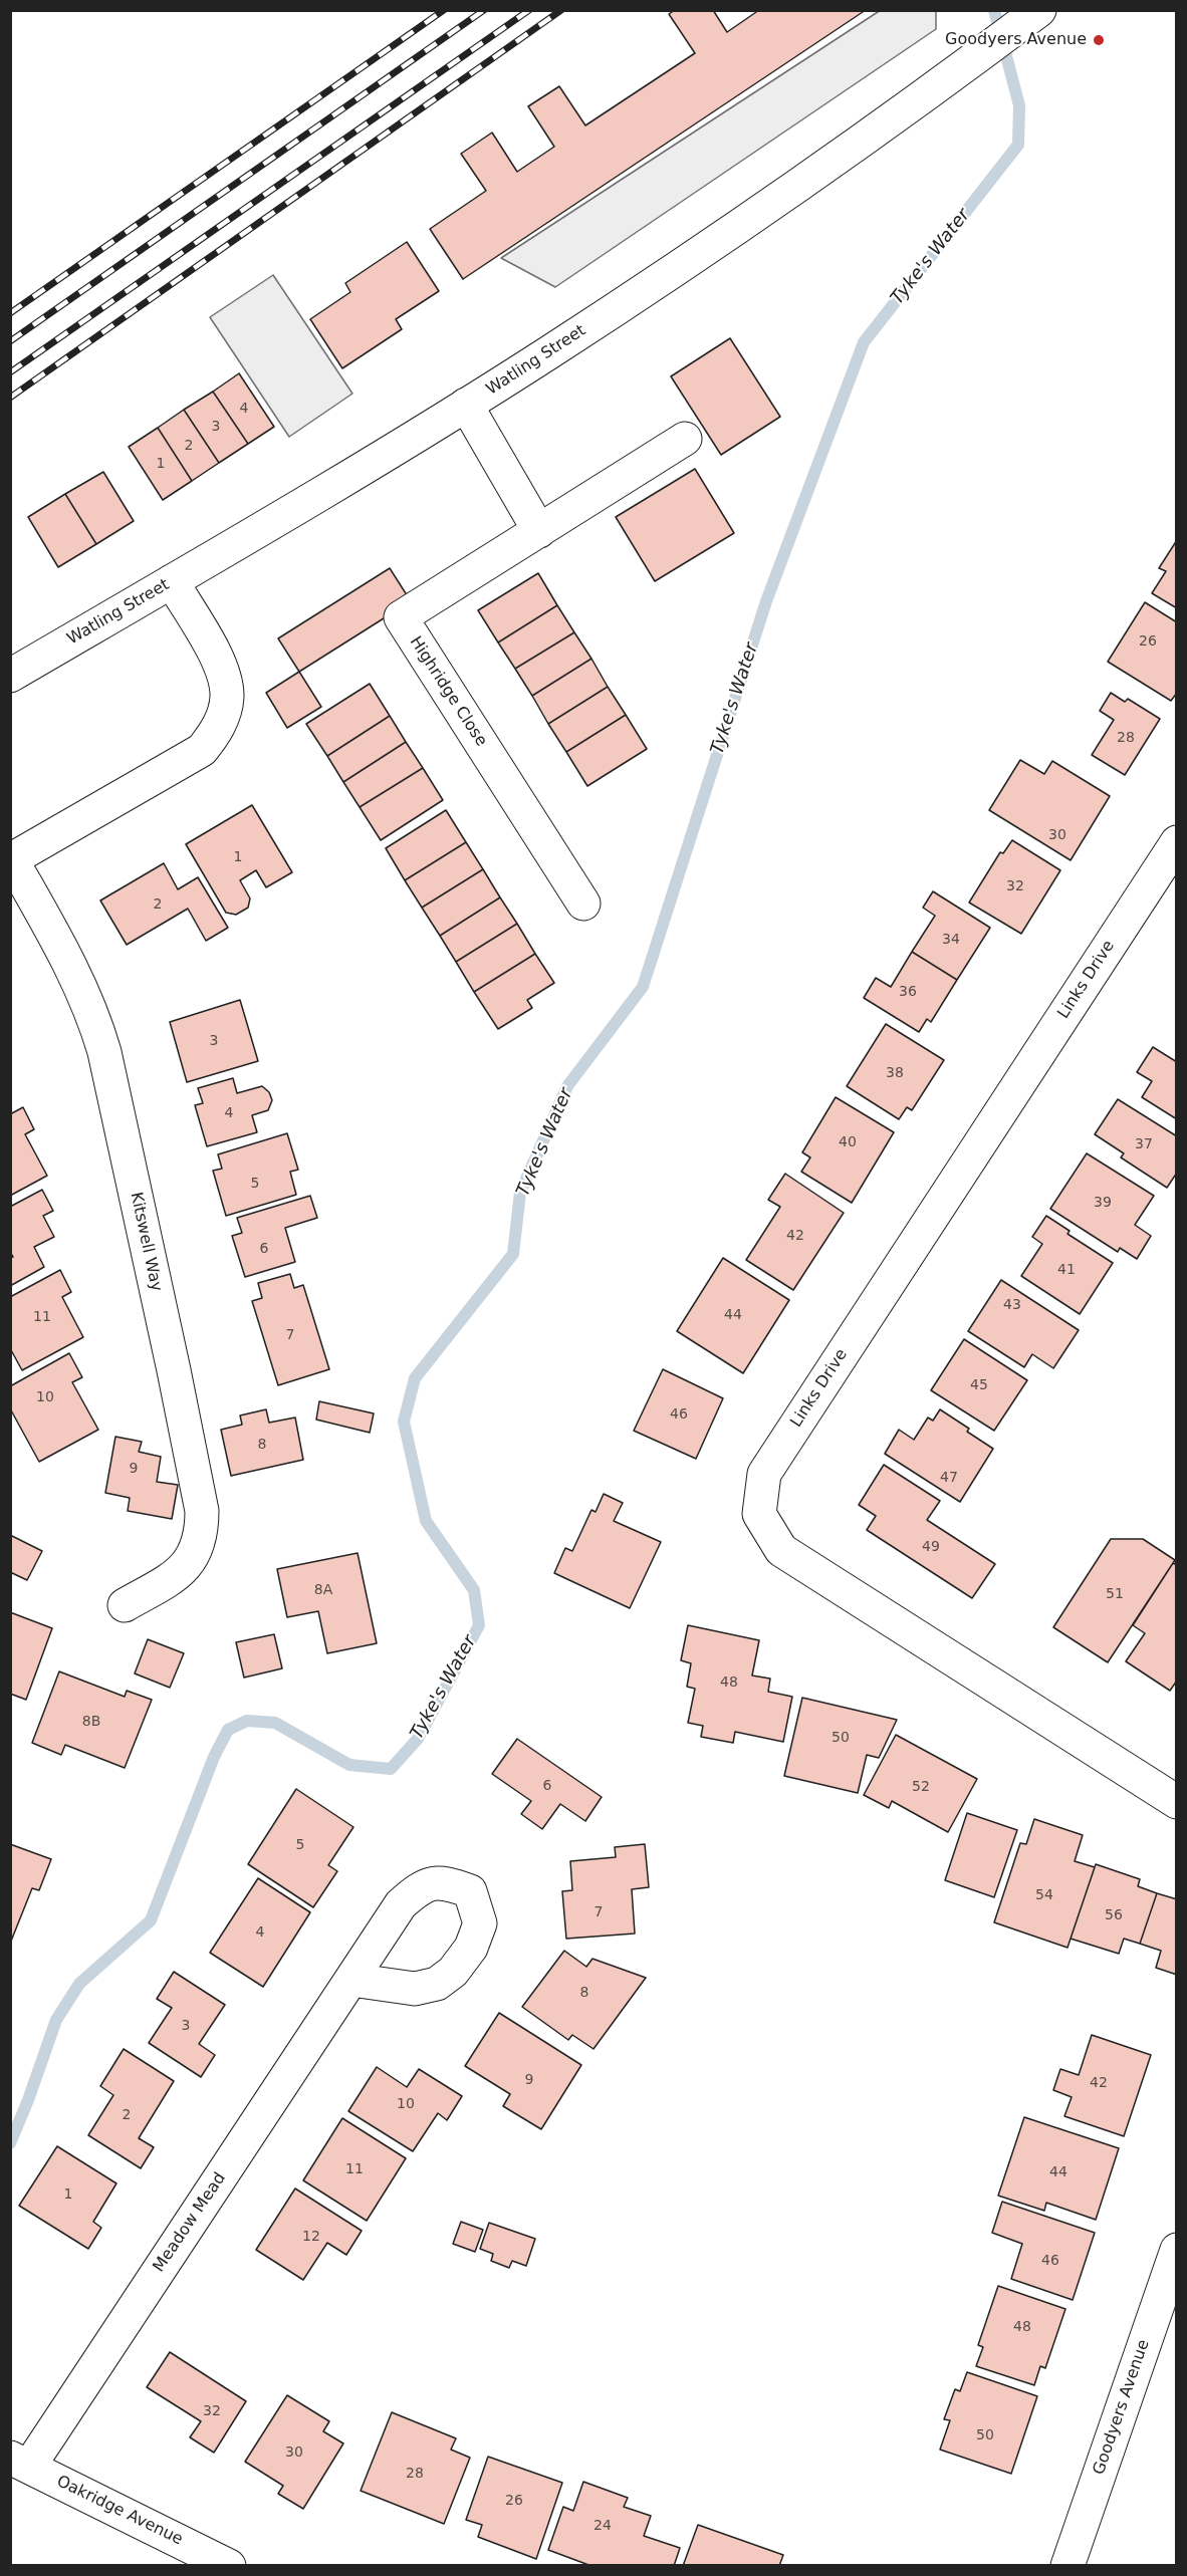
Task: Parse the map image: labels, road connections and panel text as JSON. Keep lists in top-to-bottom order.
{
  "streets": {
    "street": [
      "Watling Street",
      "Highridge Close",
      "Links Drive",
      "Kitswell Way",
      "Meadow Mead",
      "Goodyers Avenue",
      "Oakridge Avenue"
    ]
  },
  "crossings": [
    ["Watling Street", "Kitswell Way"],
    ["Meadow Mead", "Oakridge Avenue"]
  ],
  "water": ["Tyke's Water"],
  "places": ["Goodyers Avenue"],
  "house_numbers": [
    "4",
    "3",
    "2",
    "1",
    "26",
    "28",
    "30",
    "1",
    "32",
    "2",
    "34",
    "36",
    "3",
    "38",
    "4",
    "40",
    "37",
    "5",
    "39",
    "42",
    "6",
    "41",
    "43",
    "44",
    "11",
    "7",
    "45",
    "10",
    "46",
    "8",
    "9",
    "47",
    "49",
    "8A",
    "51",
    "48",
    "8B",
    "50",
    "6",
    "52",
    "5",
    "54",
    "7",
    "56",
    "4",
    "8",
    "3",
    "9",
    "42",
    "10",
    "2",
    "11",
    "44",
    "1",
    "12",
    "46",
    "48",
    "32",
    "50",
    "30",
    "28",
    "26",
    "24"
  ]
}
